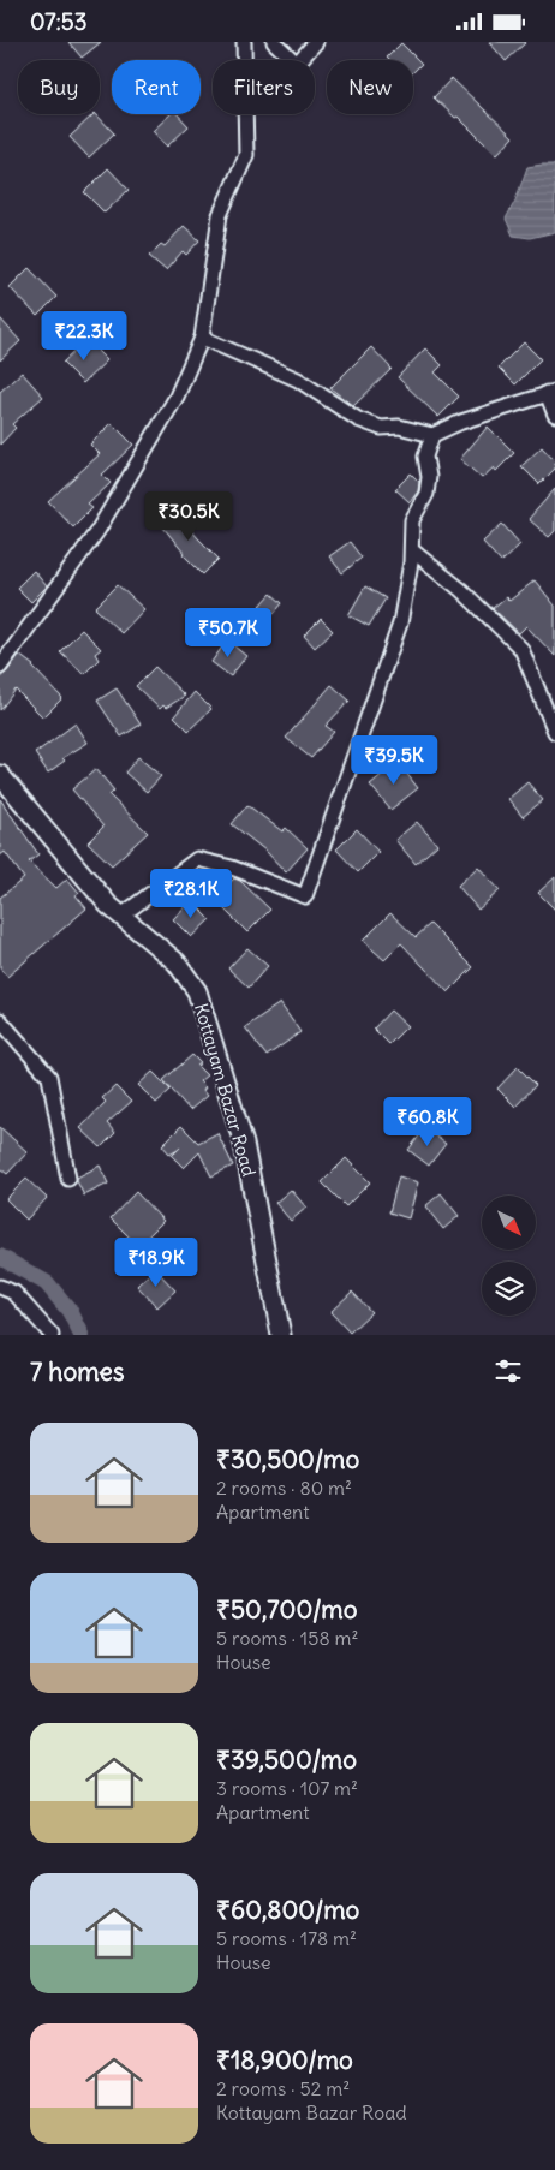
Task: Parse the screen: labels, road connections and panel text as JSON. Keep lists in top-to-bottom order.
{
  "streets": {
    "main road": ["Kottayam Bazar Road"]
  },
  "north": "bottom right",
  "page": {
    "status": "07:53",
    "chip": [
      "Buy",
      "Rent",
      "Filters",
      "New"
    ],
    "price": [
      "₹22.3K",
      "₹30.5K",
      "₹50.7K",
      "₹39.5K",
      "₹28.1K",
      "₹60.8K",
      "₹18.9K"
    ],
    "heading": "7 homes",
    "list": [
      {
        "name": "₹30,500/mo",
        "note": "2 rooms · 80 m² · Apartment"
      },
      {
        "name": "₹50,700/mo",
        "note": "5 rooms · 158 m² · House"
      },
      {
        "name": "₹39,500/mo",
        "note": "3 rooms · 107 m² · Apartment"
      },
      {
        "name": "₹60,800/mo",
        "note": "5 rooms · 178 m² · House"
      },
      {
        "name": "₹18,900/mo",
        "note": "2 rooms · 52 m² · Kottayam Bazar Road"
      }
    ]
  }
}
